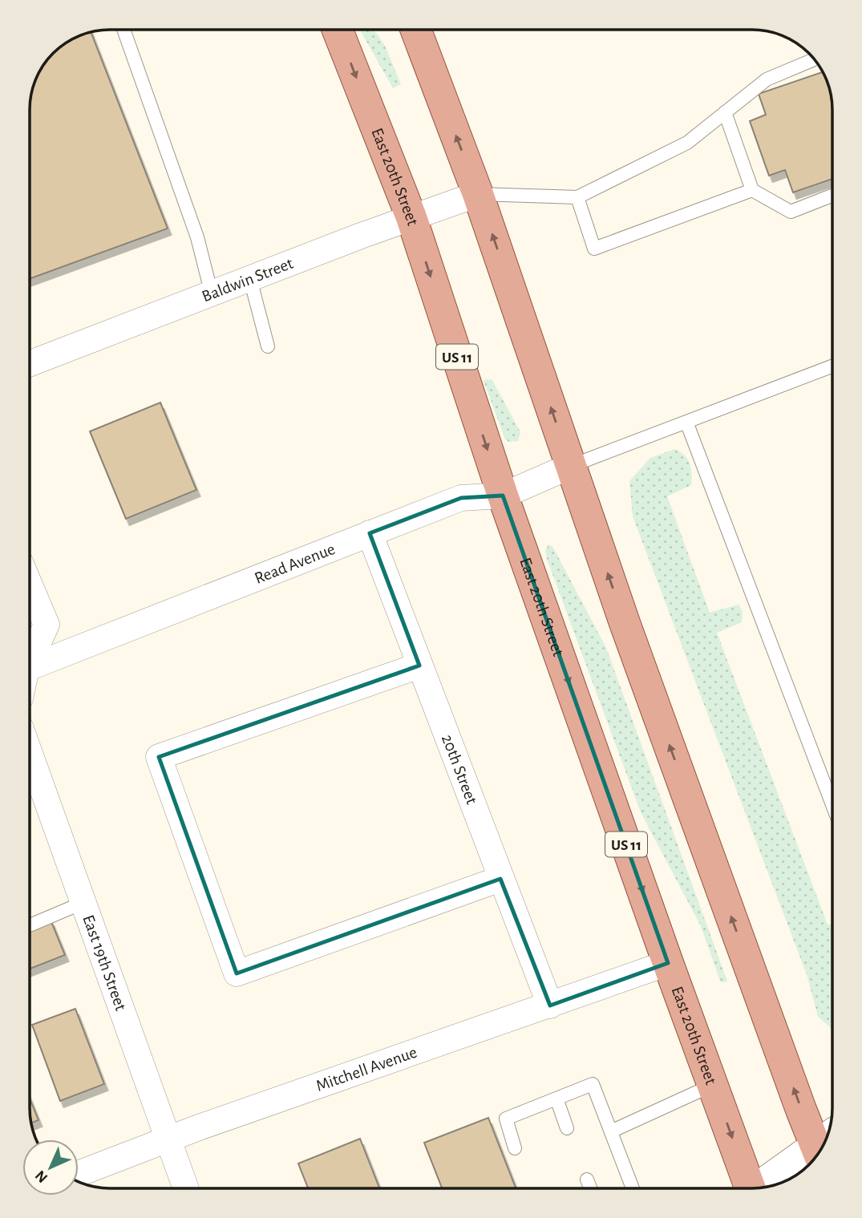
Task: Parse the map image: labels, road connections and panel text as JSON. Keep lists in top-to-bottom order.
{
  "streets": {
    "main road": ["East 20th Street", "US 11"],
    "street": [
      "Baldwin Street",
      "Read Avenue",
      "20th Street",
      "East 19th Street",
      "Mitchell Avenue"
    ]
  },
  "crossings": [
    ["East 20th Street", "Baldwin Street"],
    ["East 20th Street", "Read Avenue"],
    ["East 20th Street", "Mitchell Avenue"],
    ["Read Avenue", "20th Street"],
    ["20th Street", "Mitchell Avenue"],
    ["East 19th Street", "Mitchell Avenue"]
  ],
  "north": "bottom left"
}
